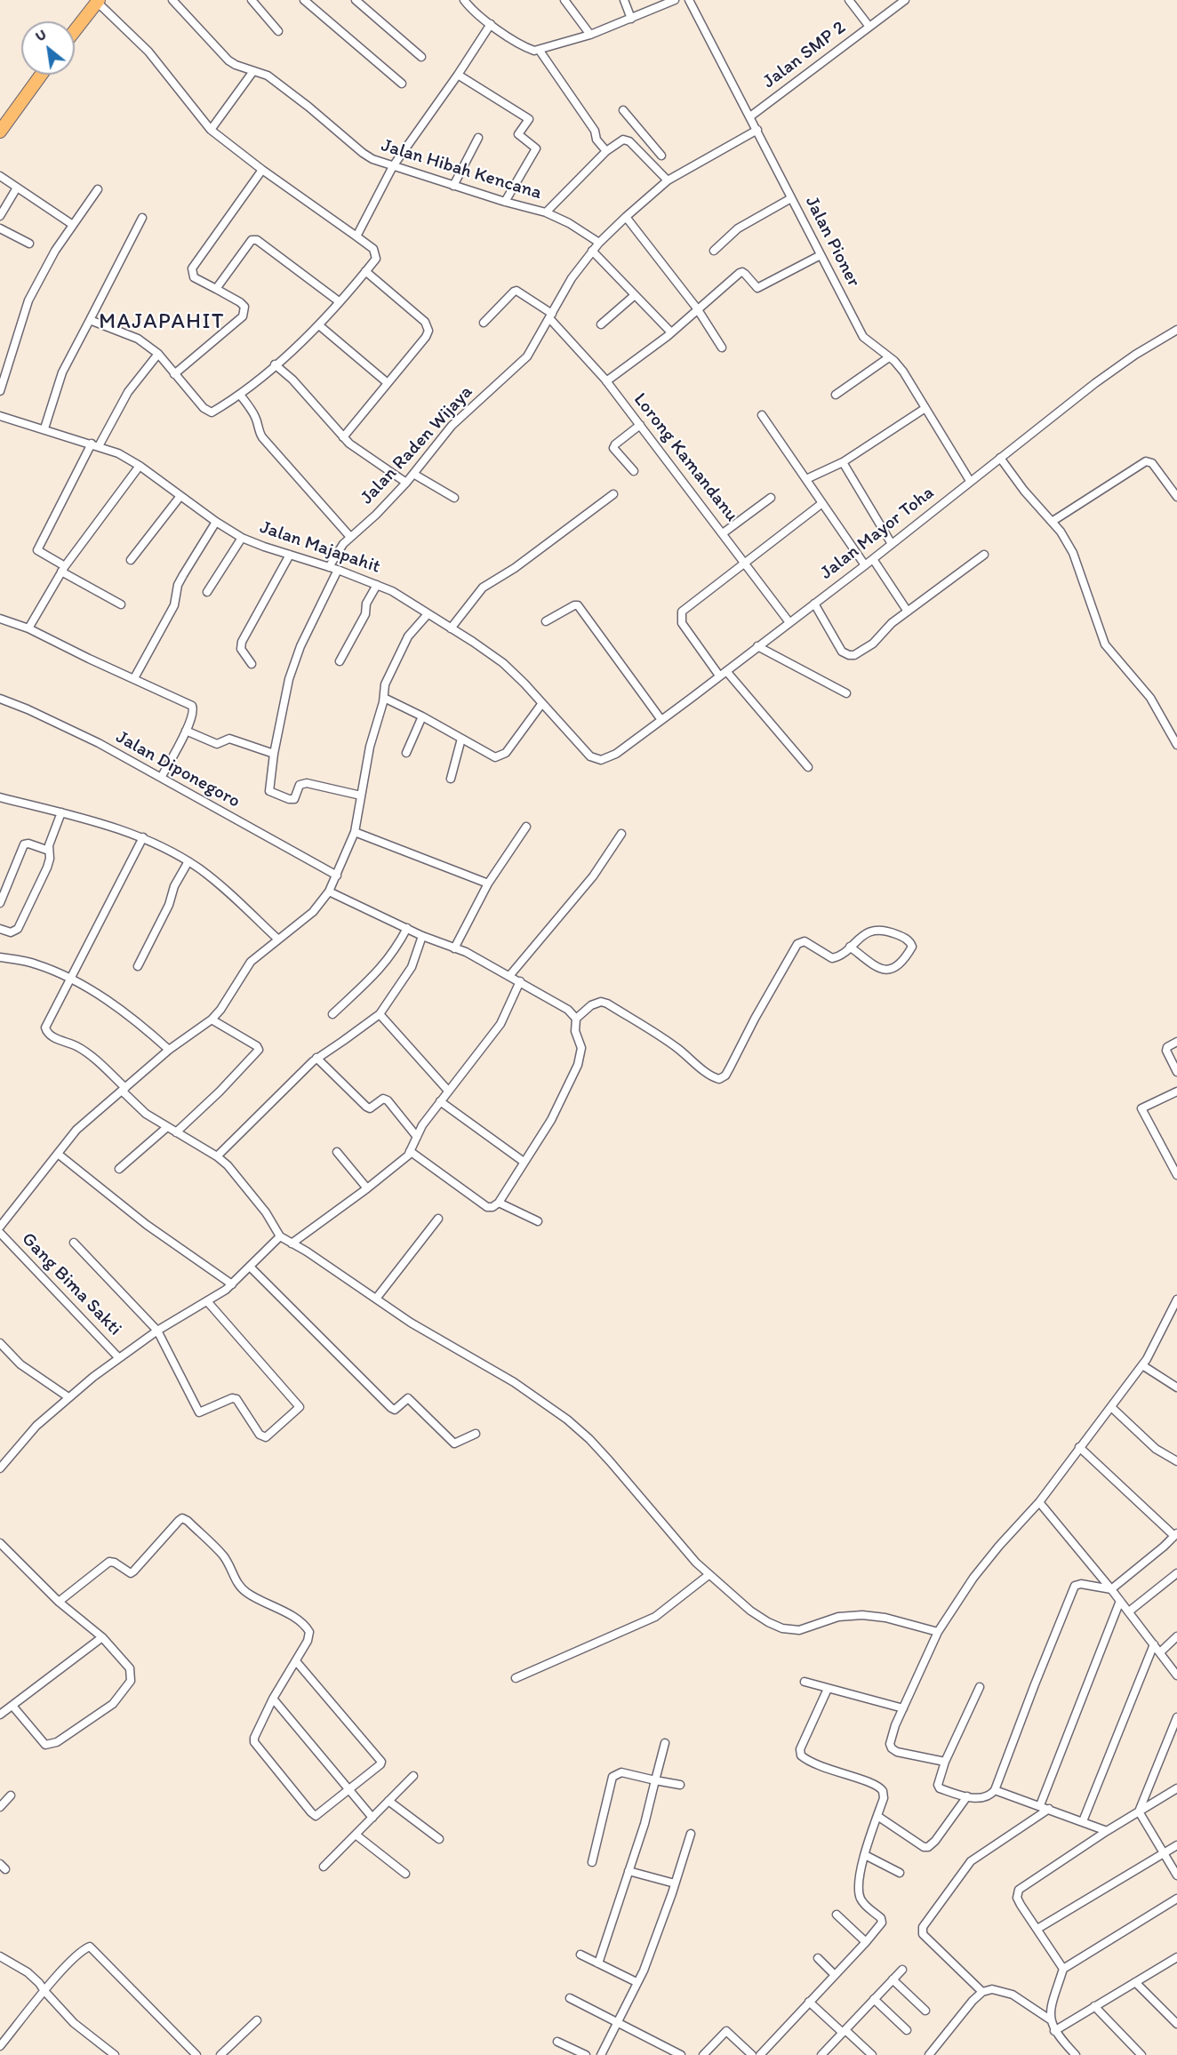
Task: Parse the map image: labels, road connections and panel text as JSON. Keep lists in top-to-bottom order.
{
  "streets": {
    "street": [
      "Jalan SMP 2",
      "Jalan Hibah Kencana",
      "Jalan Pioner",
      "Jalan Raden Wijaya",
      "Lorong Kamandanu",
      "Jalan Mayor Toha",
      "Jalan Majapahit",
      "Jalan Diponegoro",
      "Gang Bima Sakti"
    ]
  },
  "crossings": [
    ["Jalan SMP 2", "Jalan Pioner"],
    ["Jalan Hibah Kencana", "Jalan Raden Wijaya"],
    ["Jalan Pioner", "Jalan Raden Wijaya"],
    ["Jalan Pioner", "Jalan Mayor Toha"],
    ["Jalan Raden Wijaya", "Lorong Kamandanu"],
    ["Jalan Raden Wijaya", "Jalan Majapahit"],
    ["Lorong Kamandanu", "Jalan Mayor Toha"],
    ["Jalan Mayor Toha", "Jalan Majapahit"]
  ],
  "districts": ["MAJAPAHIT"],
  "north": "top left"
}
